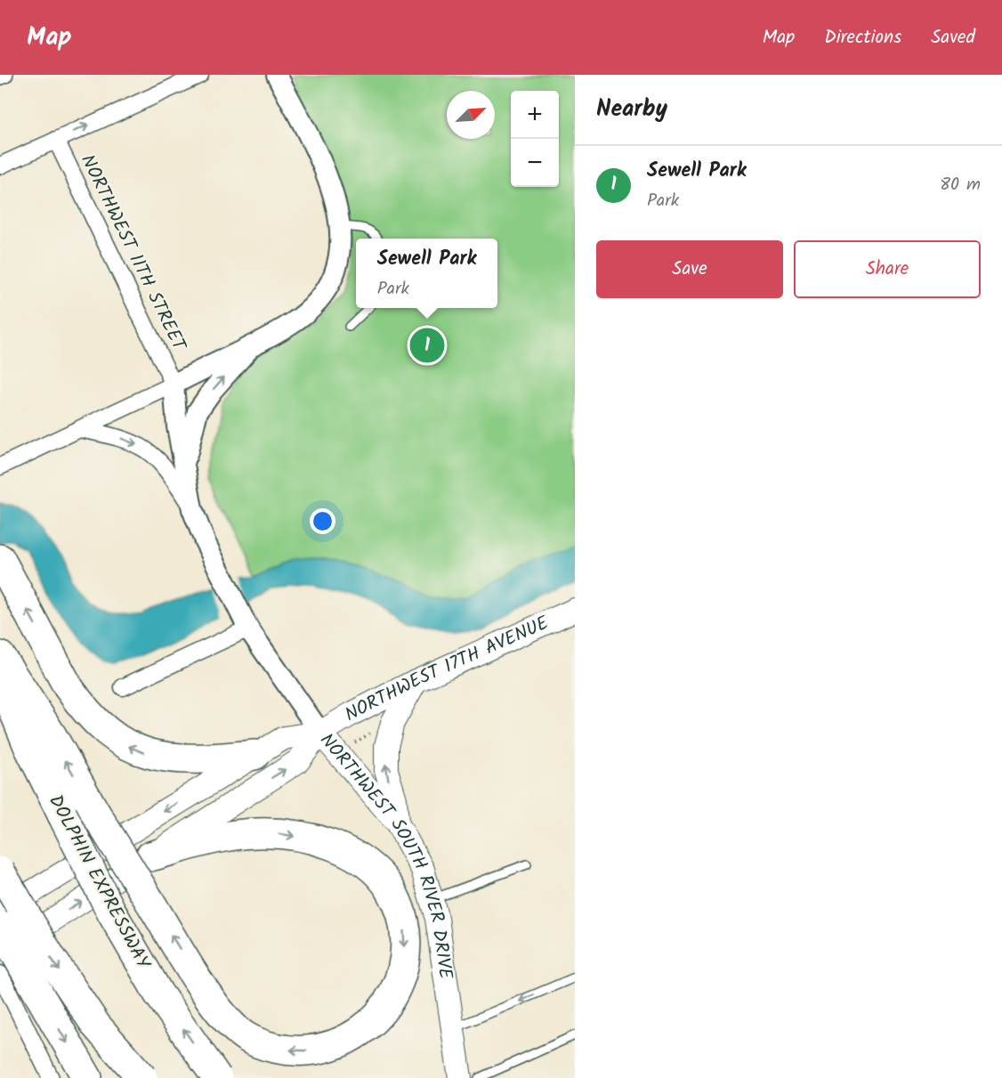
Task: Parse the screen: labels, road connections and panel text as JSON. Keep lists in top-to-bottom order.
{
  "streets": {
    "highway": ["DOLPHIN EXPRESSWAY"],
    "main road": ["NORTHWEST 17TH AVENUE", "NORTHWEST SOUTH RIVER DRIVE"],
    "street": ["NORTHWEST 11TH STREET"]
  },
  "crossings": [
    ["NORTHWEST 17TH AVENUE", "NORTHWEST SOUTH RIVER DRIVE"]
  ],
  "north": "top right",
  "page": {
    "header": "Map",
    "nav": ["Map", "Directions", "Saved"],
    "heading": "Nearby",
    "map_buttons": ["+", "−"],
    "list": [
      {
        "mark": "1",
        "name": "Sewell Park",
        "note": "Park",
        "value": "80 m"
      }
    ],
    "buttons": ["Save", "Share"],
    "popup": ["Sewell Park", "Park"],
    "pins": "1"
  }
}
